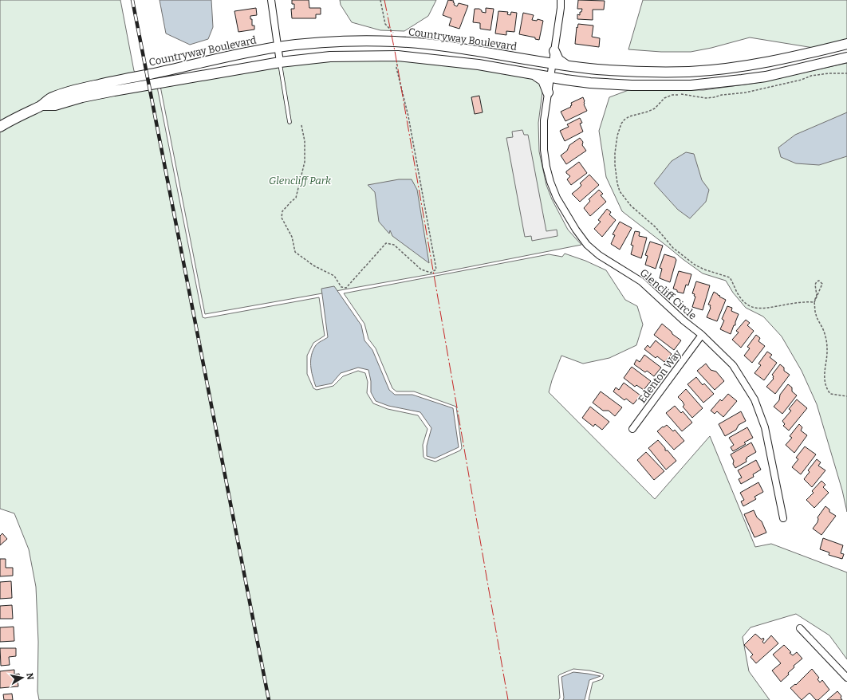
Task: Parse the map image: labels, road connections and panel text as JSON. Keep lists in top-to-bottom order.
{
  "streets": {
    "street": ["Countryway Boulevard", "Glencliff Circle", "Edenton Way"]
  },
  "crossings": [
    ["Countryway Boulevard", "Glencliff Circle"],
    ["Glencliff Circle", "Edenton Way"]
  ],
  "parks": ["Glencliff Park"],
  "north": "right"
}
